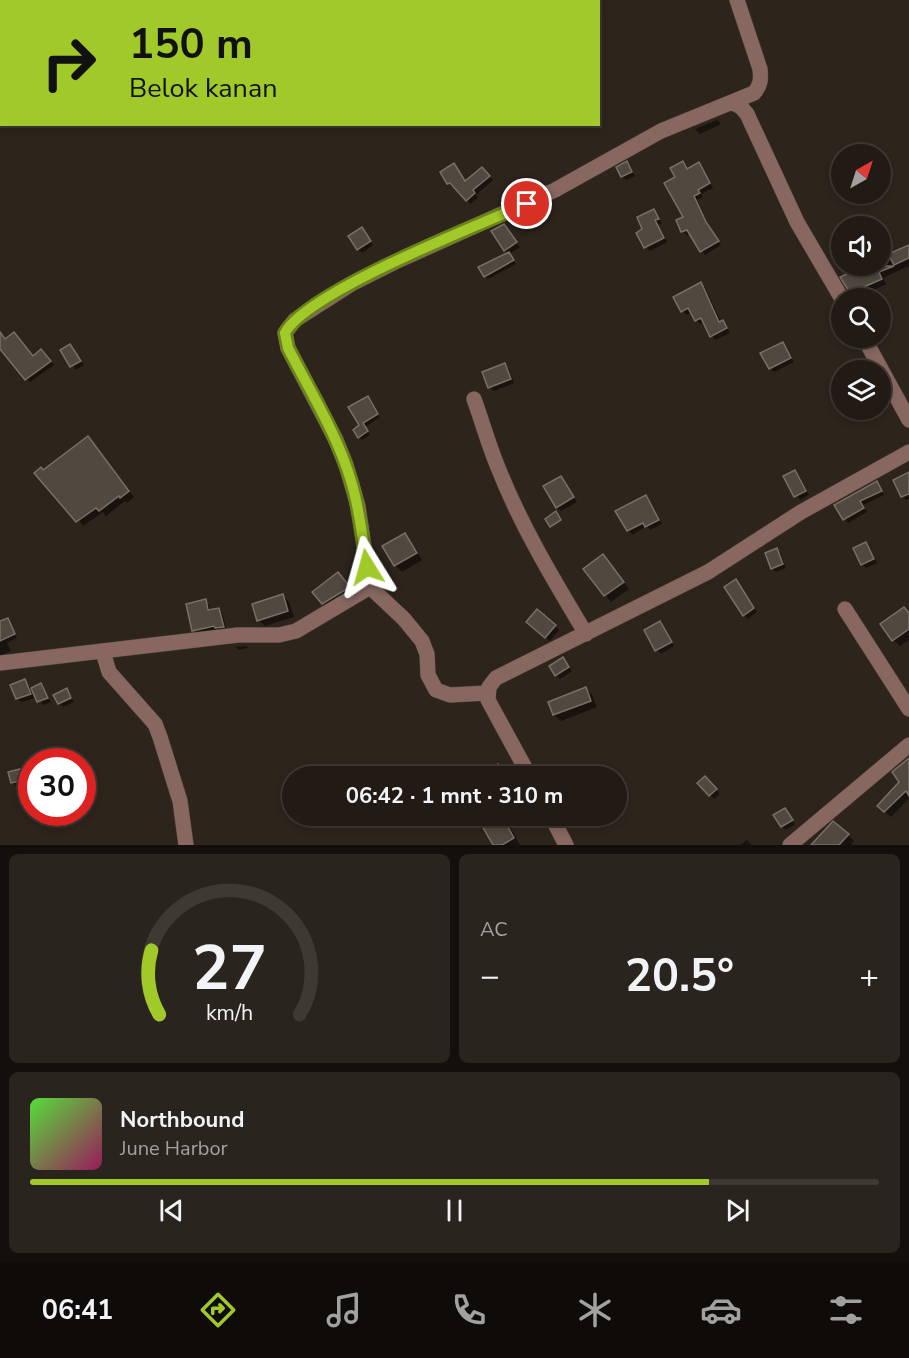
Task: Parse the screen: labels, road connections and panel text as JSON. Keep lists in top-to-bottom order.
{
  "north": "top right",
  "page": {
    "turn": ["150 m", "Belok kanan"],
    "limit": "30",
    "trip": "06:42 · 1 mnt · 310 m",
    "tile": "AC",
    "heat": ["−", "20.5°", "+"],
    "song": ["Northbound", "June Harbor"],
    "tabs": "06:41",
    "gauge": ["27", "km/h"]
  }
}
